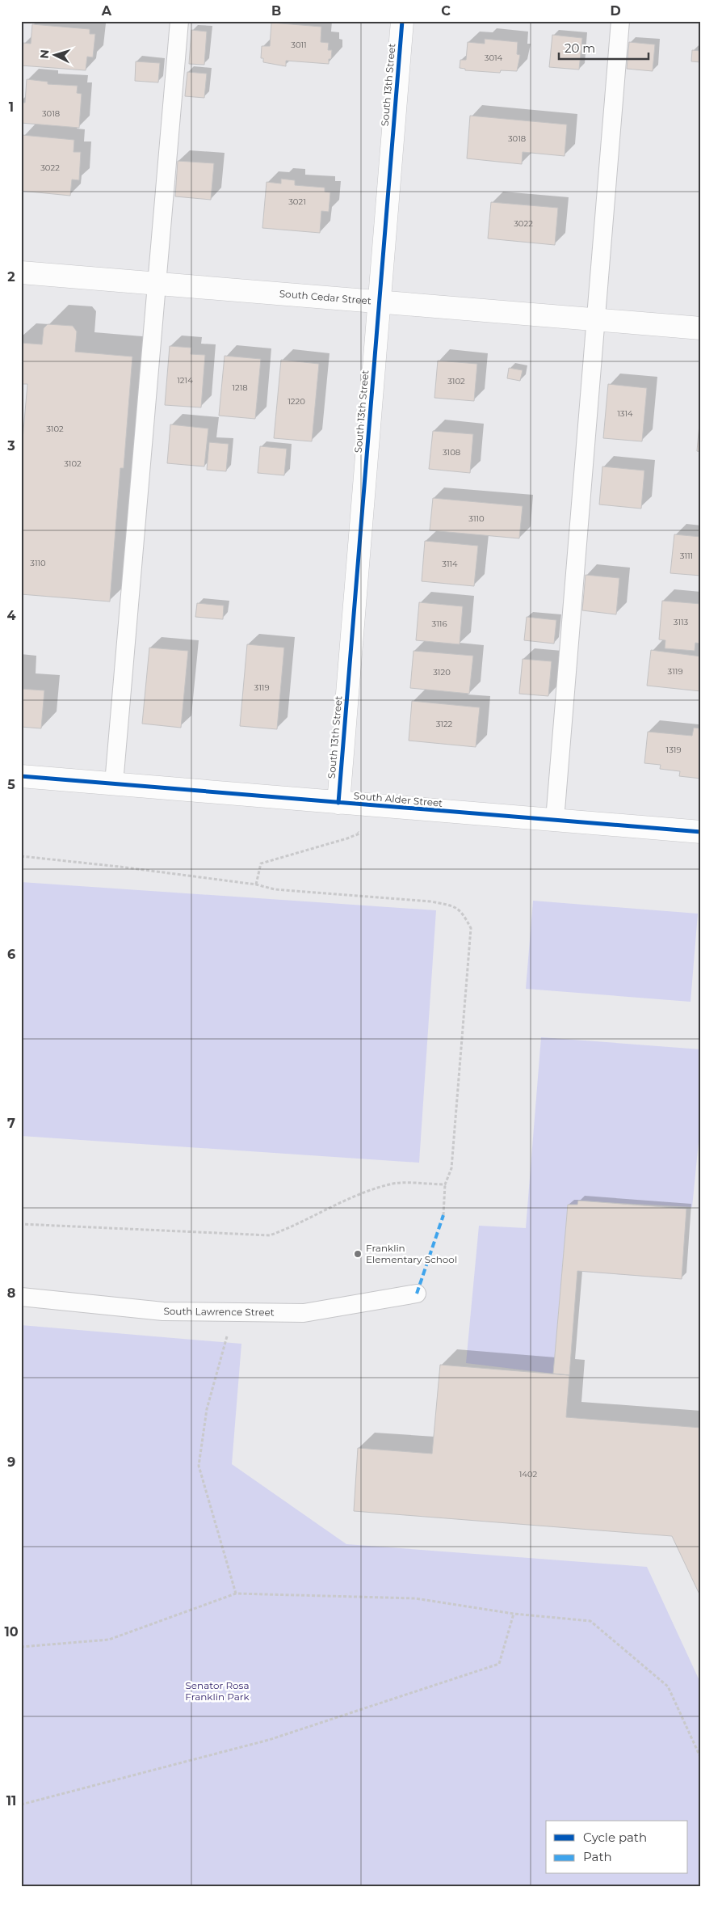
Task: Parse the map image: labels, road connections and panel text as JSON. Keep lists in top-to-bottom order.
{
  "streets": {
    "street": ["South 13th Street", "South Cedar Street", "South Alder Street"],
    "lane": ["South Lawrence Street"]
  },
  "crossings": [
    ["South 13th Street", "South Cedar Street"],
    ["South 13th Street", "South Alder Street"]
  ],
  "parks": ["Senator Rosa Franklin Park"],
  "places": ["Franklin Elementary School"],
  "house_numbers": [
    "3011",
    "3014",
    "3018",
    "3018",
    "3022",
    "3021",
    "3022",
    "1214",
    "3102",
    "1218",
    "1220",
    "1314",
    "3102",
    "3108",
    "3102",
    "3110",
    "3111",
    "3110",
    "3114",
    "3113",
    "3116",
    "3119",
    "3120",
    "3119",
    "3122",
    "1319",
    "1402"
  ],
  "legend": ["Cycle path", "Path"],
  "scale_bar": "20 m",
  "north": "left",
  "grid": {
    "columns": [
      "A",
      "B",
      "C",
      "D"
    ],
    "rows": [
      "1",
      "2",
      "3",
      "4",
      "5",
      "6",
      "7",
      "8",
      "9",
      "10",
      "11"
    ]
  }
}
